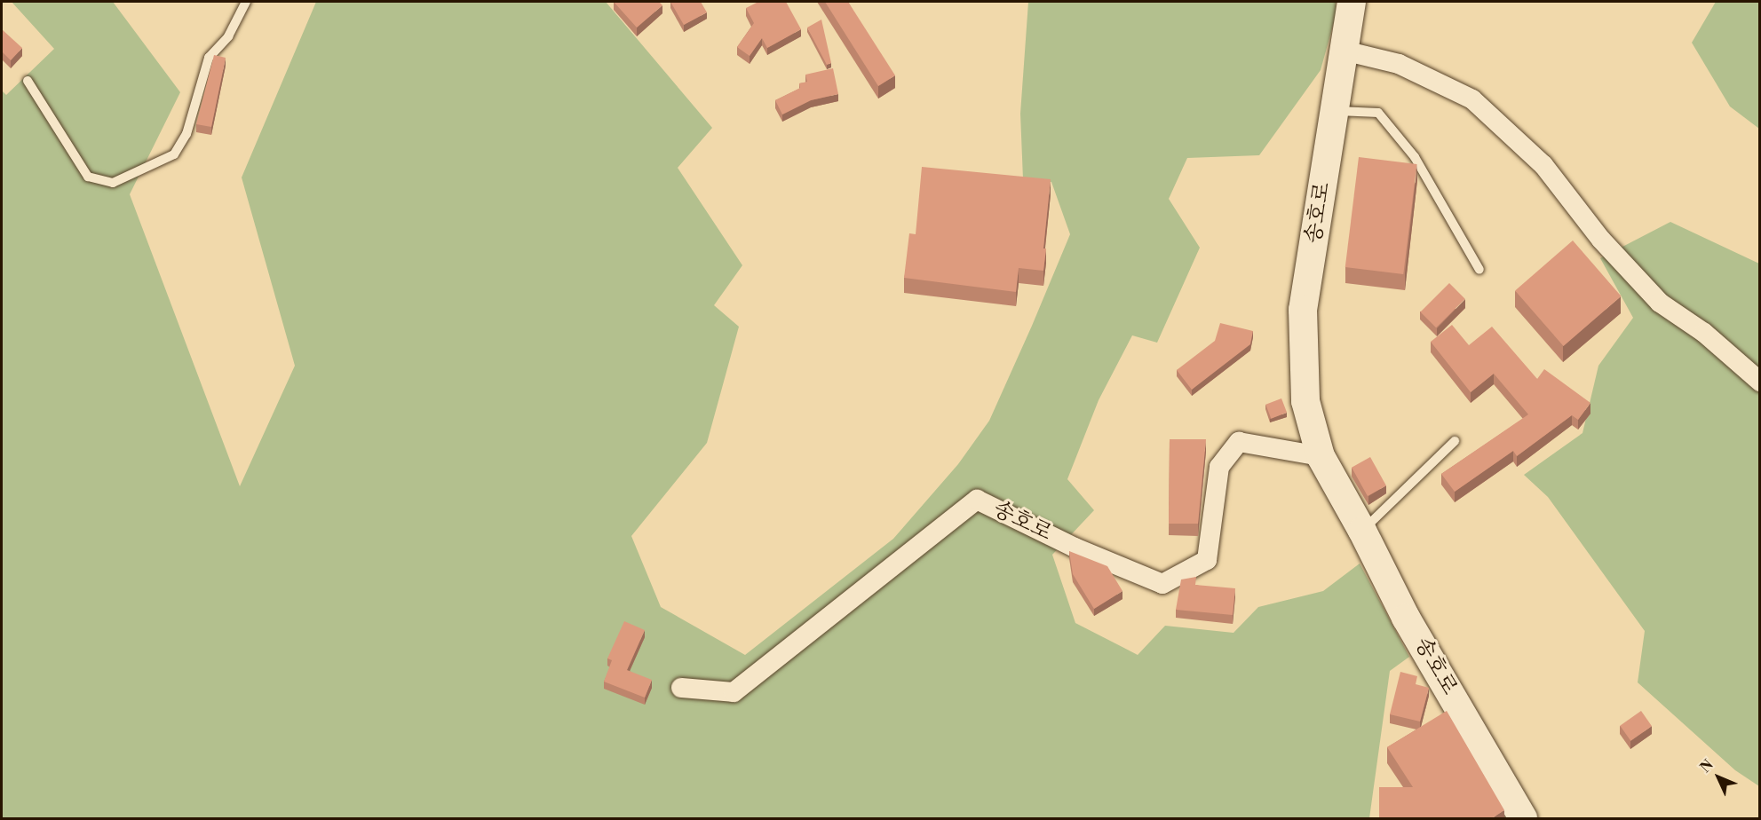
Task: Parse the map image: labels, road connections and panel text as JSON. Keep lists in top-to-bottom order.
{
  "streets": {
    "main road": ["송호로"]
  },
  "north": "top left"
}
